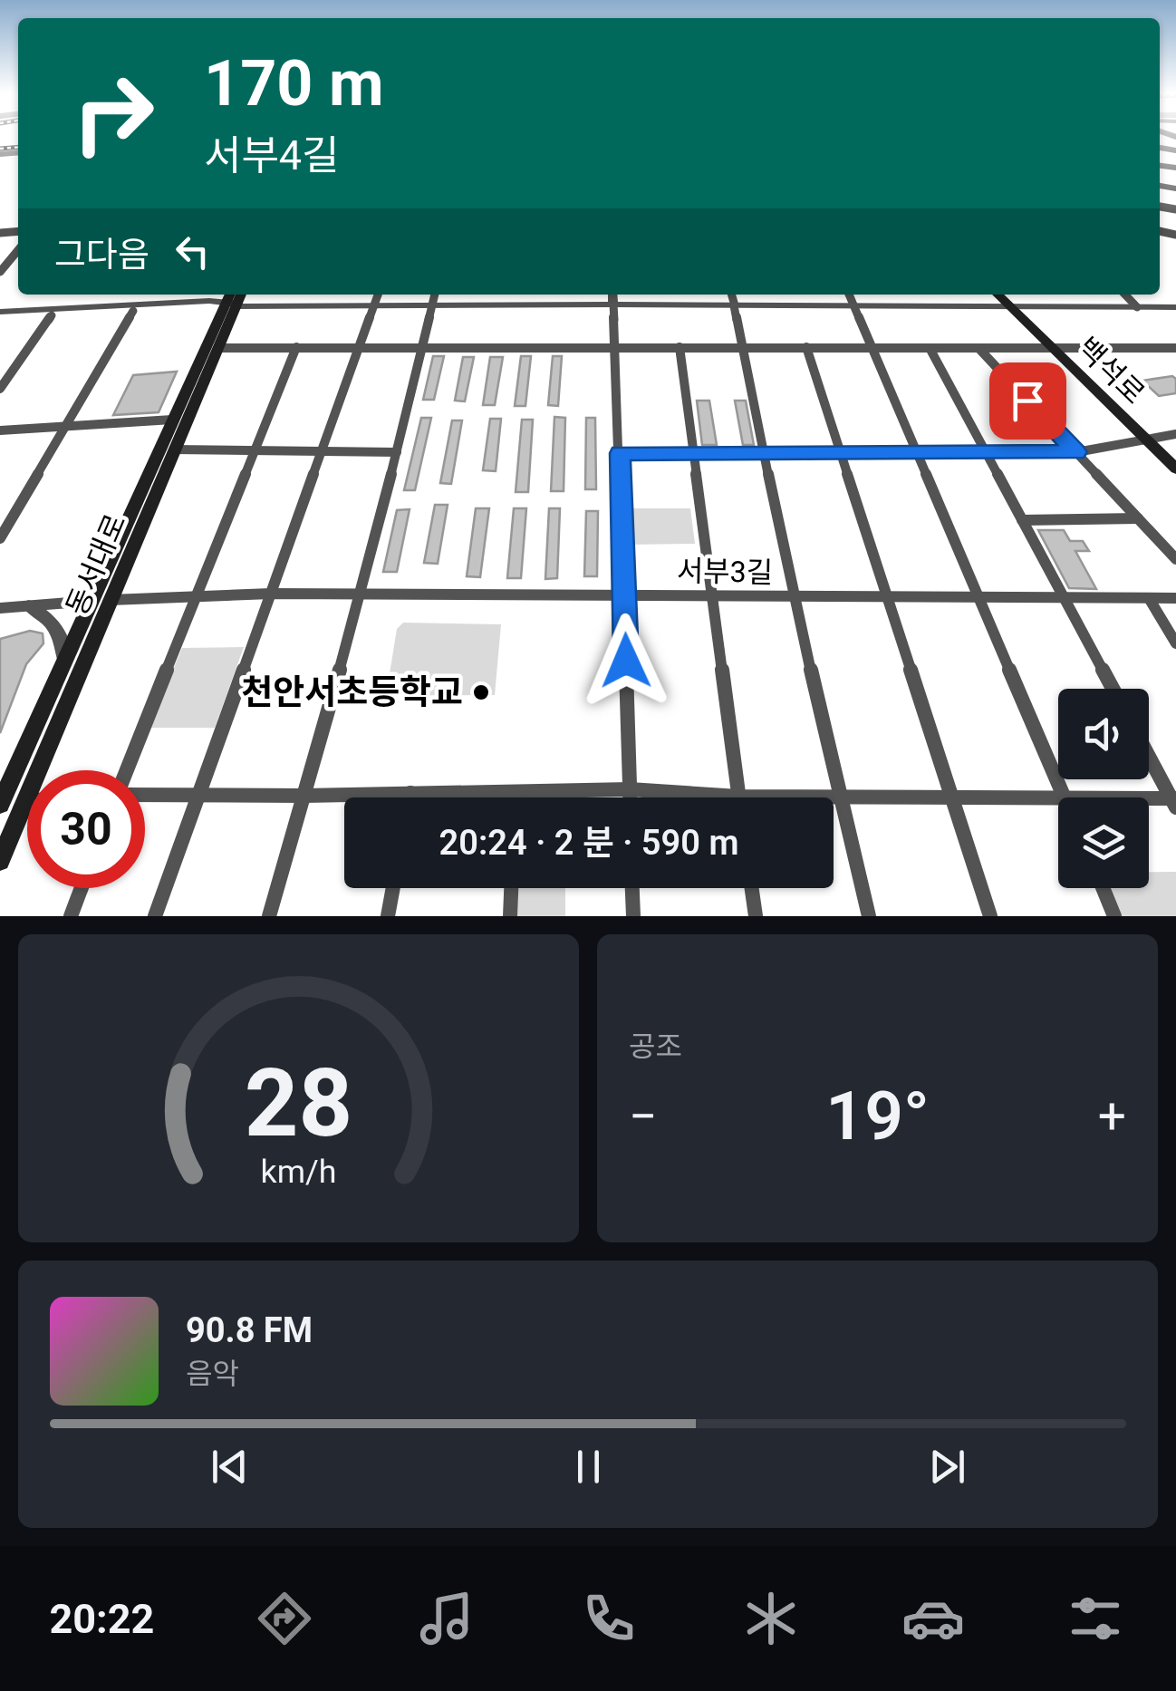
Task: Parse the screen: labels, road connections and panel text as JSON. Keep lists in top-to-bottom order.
{
  "streets": {
    "main road": ["백석로", "동서대로"],
    "street": ["서부3길"]
  },
  "crossings": [
    ["동서대로", "서부3길"]
  ],
  "places": ["천안서초등학교"],
  "page": {
    "turn": ["170 m", "서부4길"],
    "then": "그다음",
    "limit": "30",
    "trip": "20:24 · 2 분 · 590 m",
    "tile": "공조",
    "heat": ["−", "19°", "+"],
    "song": ["90.8 FM", "음악"],
    "tabs": "20:22",
    "gauge": ["28", "km/h"]
  }
}
